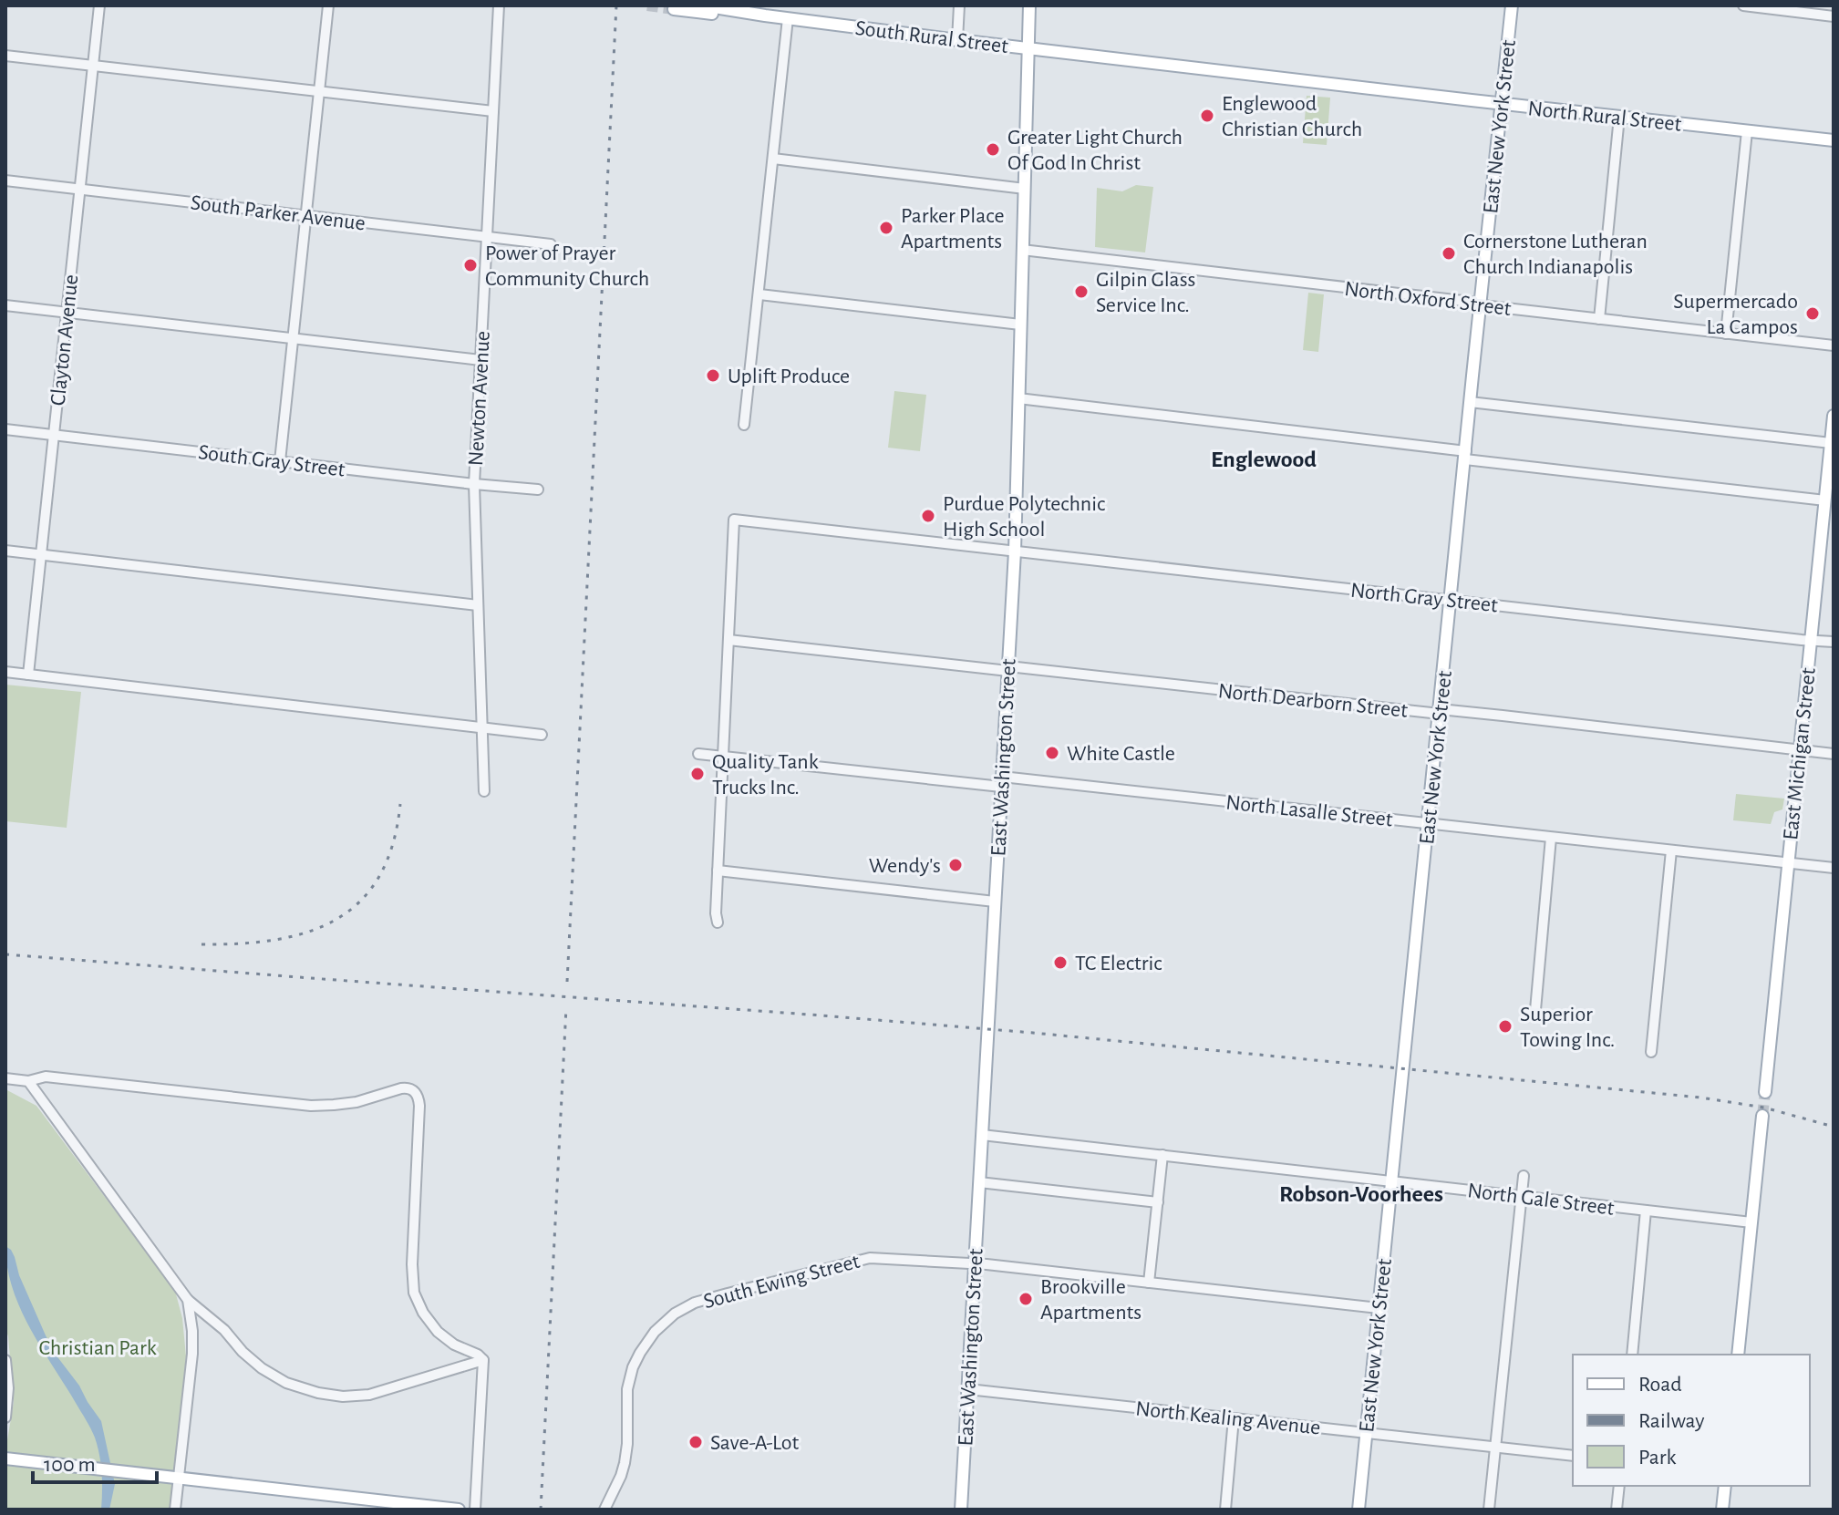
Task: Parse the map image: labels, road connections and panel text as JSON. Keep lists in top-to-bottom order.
{
  "streets": {
    "main road": [
      "South Rural Street",
      "North Rural Street",
      "East New York Street",
      "East Michigan Street",
      "East Washington Street"
    ],
    "street": [
      "South Parker Avenue",
      "North Oxford Street",
      "Clayton Avenue",
      "Newton Avenue",
      "South Gray Street",
      "North Gray Street",
      "North Dearborn Street",
      "North Lasalle Street",
      "North Gale Street",
      "South Ewing Street",
      "North Kealing Avenue"
    ]
  },
  "crossings": [
    ["South Rural Street", "North Rural Street"],
    ["South Rural Street", "East Washington Street"],
    ["North Rural Street", "East New York Street"],
    ["North Rural Street", "East Washington Street"],
    ["East New York Street", "North Oxford Street"],
    ["East New York Street", "North Gray Street"],
    ["East New York Street", "North Dearborn Street"],
    ["East New York Street", "North Lasalle Street"],
    ["East New York Street", "North Gale Street"],
    ["East New York Street", "South Ewing Street"],
    ["East New York Street", "North Kealing Avenue"],
    ["South Parker Avenue", "Clayton Avenue"],
    ["South Parker Avenue", "Newton Avenue"],
    ["North Oxford Street", "East Washington Street"],
    ["Clayton Avenue", "South Gray Street"],
    ["Newton Avenue", "South Gray Street"],
    ["North Gray Street", "East Michigan Street"],
    ["North Gray Street", "East Washington Street"],
    ["North Dearborn Street", "East Michigan Street"],
    ["North Dearborn Street", "East Washington Street"],
    ["East Michigan Street", "North Lasalle Street"],
    ["East Washington Street", "North Lasalle Street"],
    ["East Washington Street", "North Gale Street"],
    ["East Washington Street", "South Ewing Street"],
    ["East Washington Street", "North Kealing Avenue"]
  ],
  "districts": ["Englewood", "Robson-Voorhees"],
  "parks": ["Christian Park"],
  "places": [
    "Englewood Christian Church",
    "Greater Light Church Of God In Christ",
    "Parker Place Apartments",
    "Cornerstone Lutheran Church Indianapolis",
    "Power of Prayer Community Church",
    "Gilpin Glass Service Inc.",
    "Supermercado La Campos",
    "Uplift Produce",
    "Purdue Polytechnic High School",
    "White Castle",
    "Quality Tank Trucks Inc.",
    "Wendy's",
    "TC Electric",
    "Superior Towing Inc.",
    "Brookville Apartments",
    "Save-A-Lot"
  ],
  "legend": ["Road", "Railway", "Park"],
  "scale_bar": "100 m"
}
